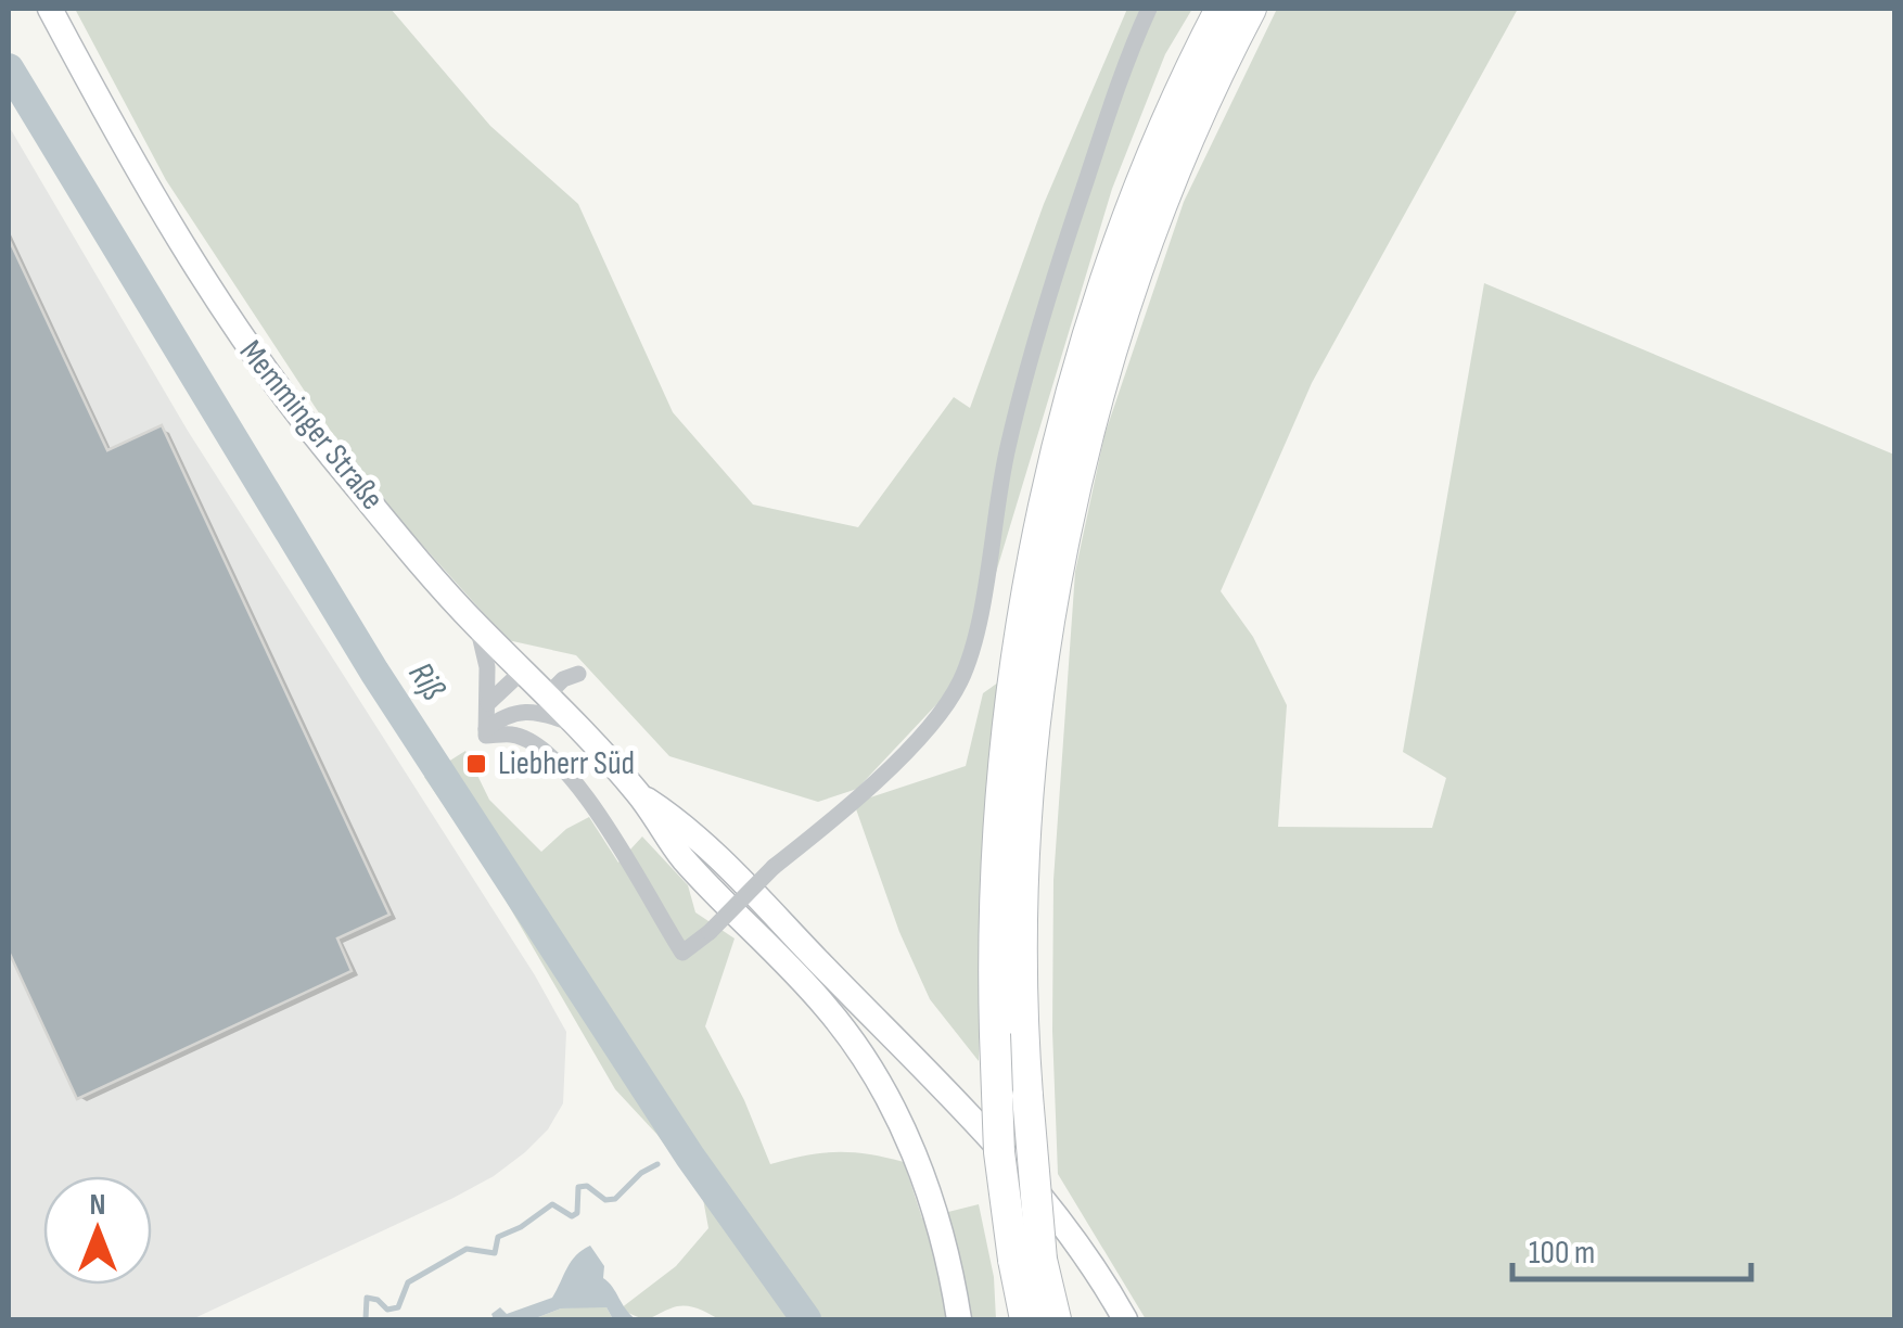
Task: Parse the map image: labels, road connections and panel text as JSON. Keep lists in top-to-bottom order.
{
  "streets": {
    "main road": ["Memminger Straße"]
  },
  "water": ["Riß"],
  "places": {
    "transit": ["Liebherr Süd"]
  },
  "scale_bar": "100 m",
  "north": "top"
}
